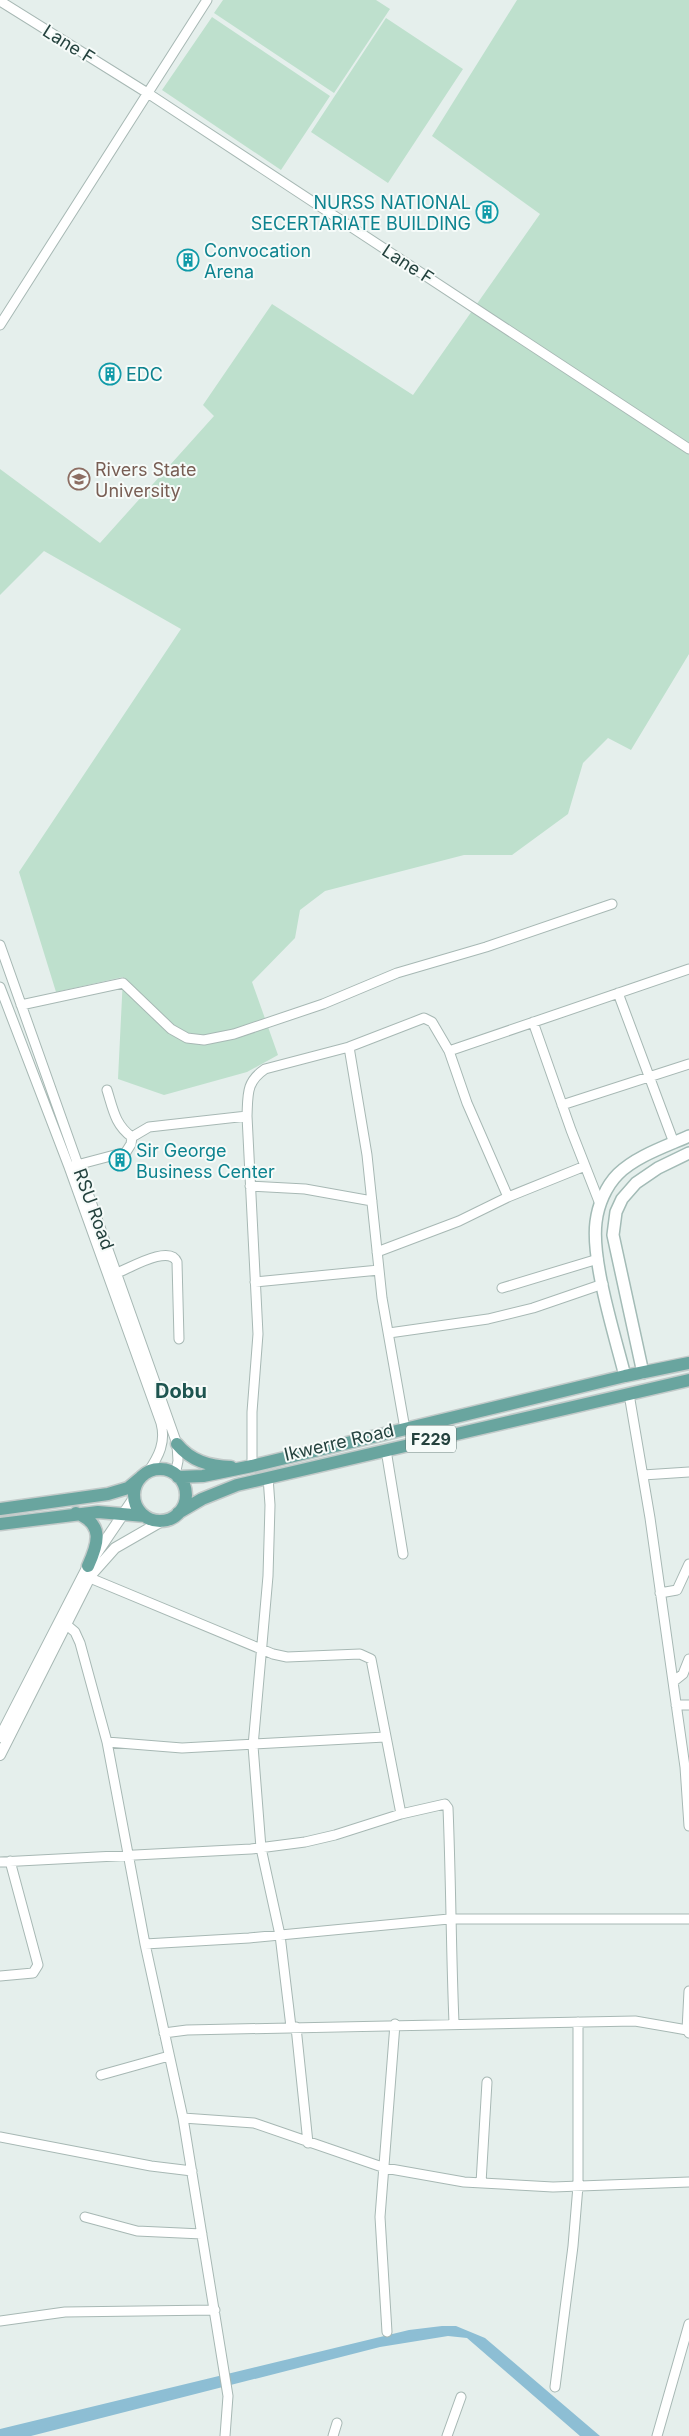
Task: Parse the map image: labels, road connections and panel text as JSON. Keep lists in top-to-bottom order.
{
  "streets": {
    "main road": ["F229", "Ikwerre Road"],
    "street": ["Lane F", "RSU Road"]
  },
  "crossings": [
    ["RSU Road", "F229"],
    ["RSU Road", "Ikwerre Road"],
    ["F229", "Ikwerre Road"]
  ],
  "districts": ["Dobu"],
  "places": {
    "building": [
      "NURSS NATIONAL SECERTARIATE BUILDING",
      "Convocation Arena",
      "EDC",
      "Sir George Business Center"
    ],
    "school or university": ["Rivers State University"]
  }
}
